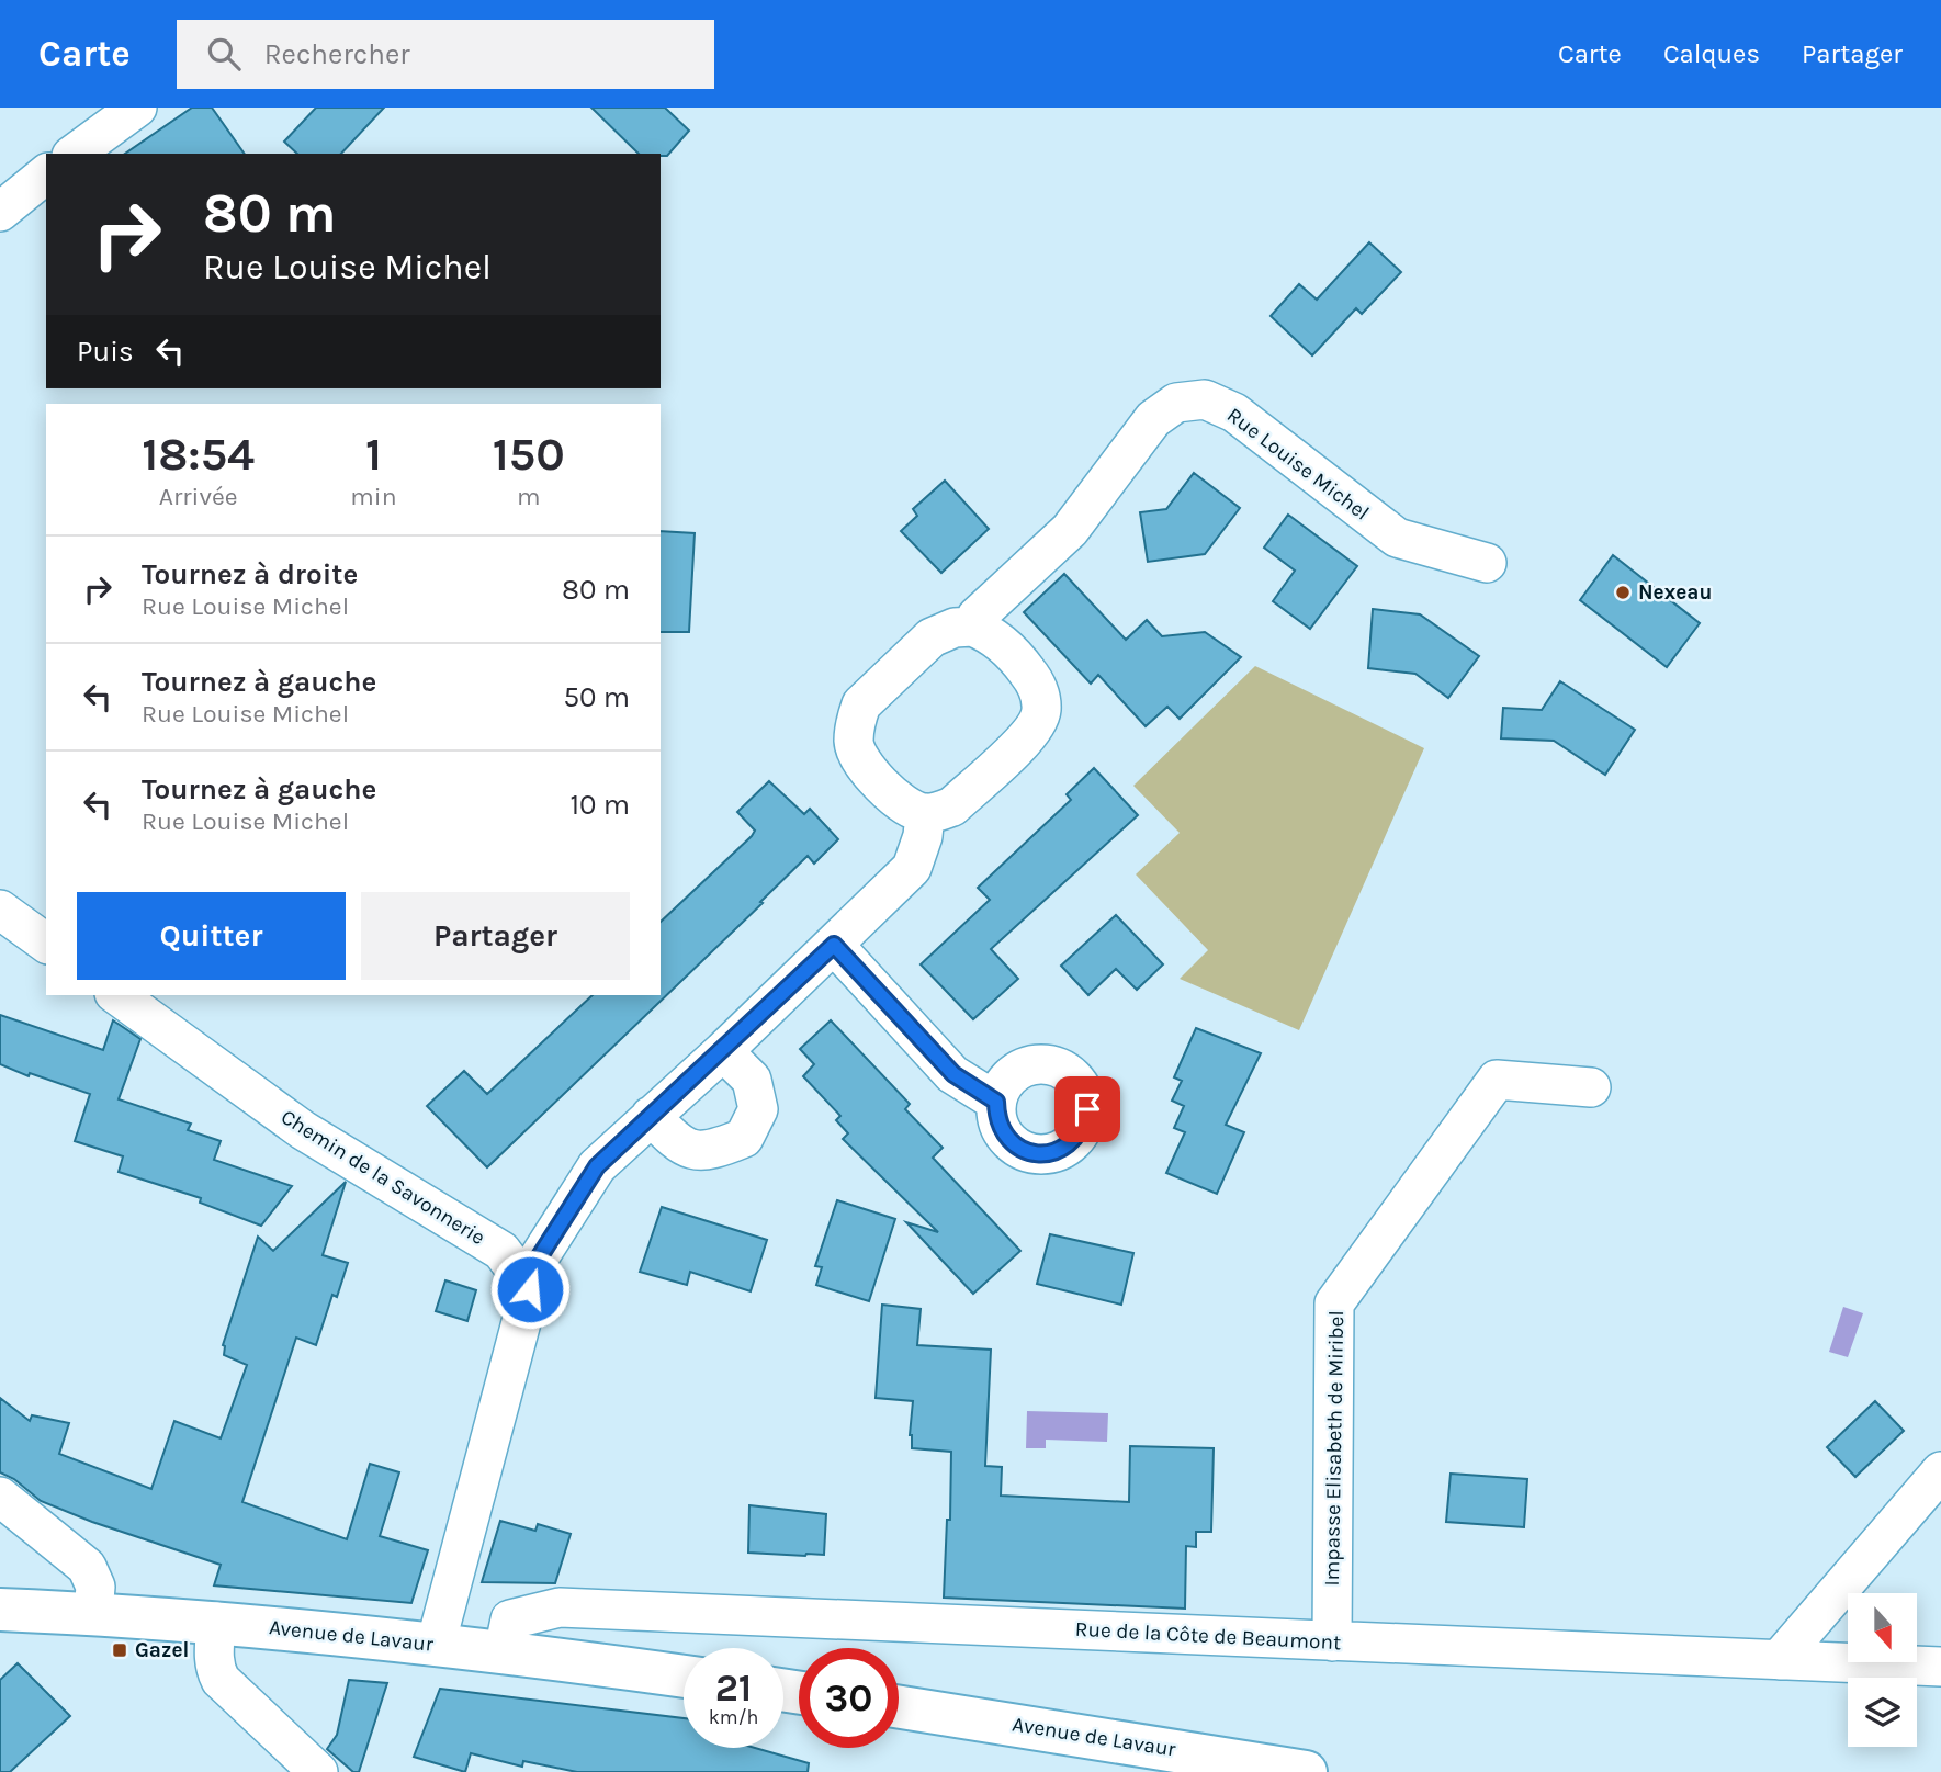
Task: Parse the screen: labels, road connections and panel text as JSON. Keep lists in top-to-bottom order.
{
  "streets": {
    "main road": ["Avenue de Lavaur"],
    "street": [
      "Rue Louise Michel",
      "Chemin de la Savonnerie",
      "Impasse Elisabeth de Miribel",
      "Rue de la Côte de Beaumont"
    ]
  },
  "crossings": [
    ["Impasse Elisabeth de Miribel", "Rue de la Côte de Beaumont"],
    ["Avenue de Lavaur", "Rue de la Côte de Beaumont"]
  ],
  "places": {
    "other": ["Nexeau"],
    "transit": ["Gazel"]
  },
  "north": "bottom",
  "page": {
    "header": "Carte",
    "search": "Rechercher",
    "nav": ["Carte", "Calques", "Partager"],
    "turn": ["80 m", "Rue Louise Michel"],
    "then": "Puis",
    "eta": [
      "18:54",
      "Arrivée",
      "1",
      "min",
      "150",
      "m"
    ],
    "list": [
      {
        "name": "Tournez à droite",
        "note": "Rue Louise Michel",
        "value": "80 m"
      },
      {
        "name": "Tournez à gauche",
        "note": "Rue Louise Michel",
        "value": "50 m"
      },
      {
        "name": "Tournez à gauche",
        "note": "Rue Louise Michel",
        "value": "10 m"
      }
    ],
    "buttons": ["Quitter", "Partager"],
    "speed": "21 km/h",
    "limit": "30"
  }
}
